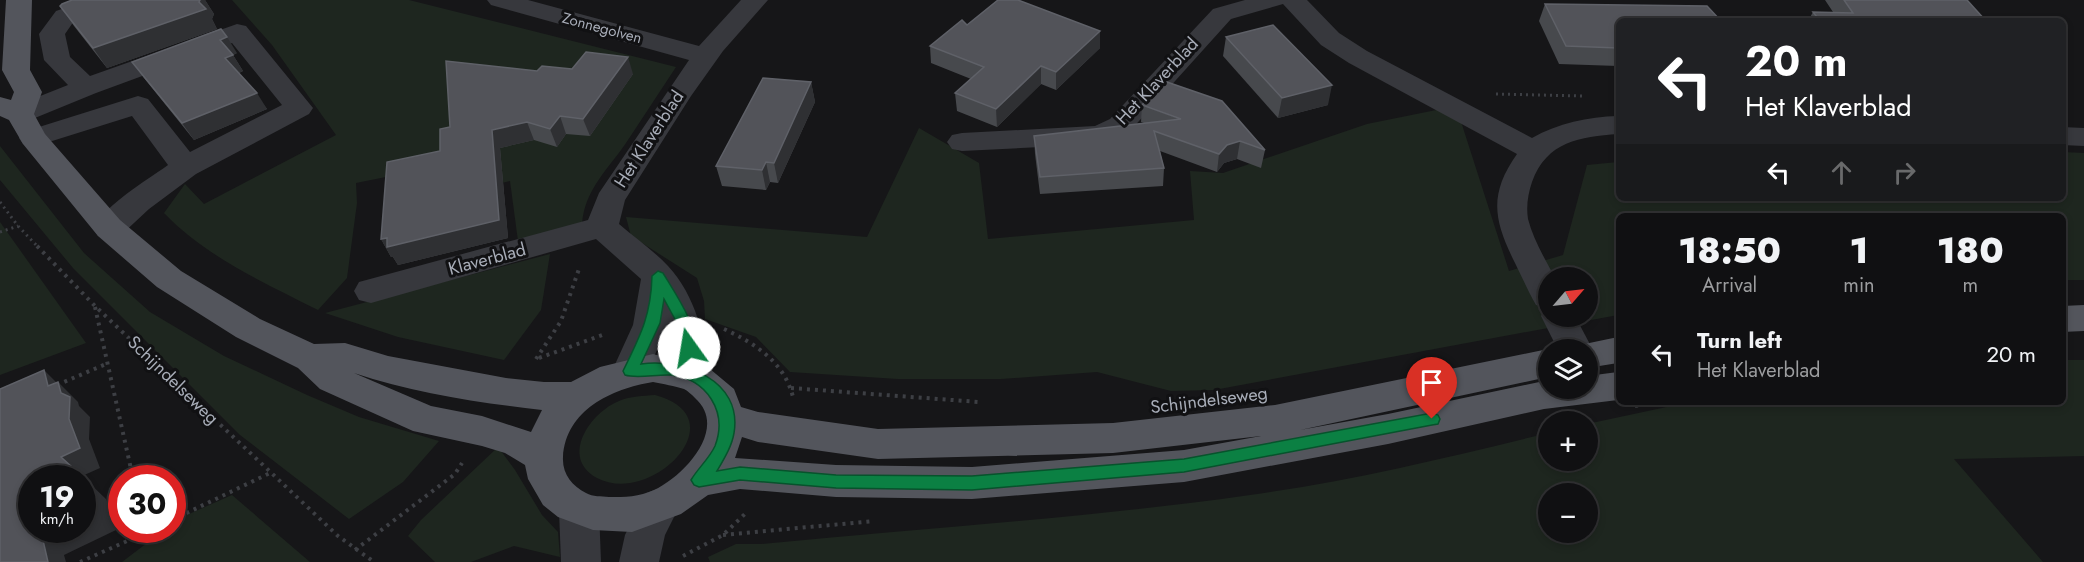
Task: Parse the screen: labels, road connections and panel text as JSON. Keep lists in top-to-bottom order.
{
  "streets": {
    "main road": ["Schijndelseweg"],
    "street": ["Zonnegolven", "Het Klaverblad", "Klaverblad"]
  },
  "crossings": [
    ["Zonnegolven", "Het Klaverblad"],
    ["Het Klaverblad", "Klaverblad"]
  ],
  "north": "top right",
  "page": {
    "turn": ["20 m", "Het Klaverblad"],
    "eta": [
      "18:50",
      "Arrival",
      "1",
      "min",
      "180",
      "m"
    ],
    "map_buttons": ["+", "−"],
    "list": [
      {
        "name": "Turn left",
        "note": "Het Klaverblad",
        "value": "20 m"
      }
    ],
    "speed": "19 km/h",
    "limit": "30"
  }
}
